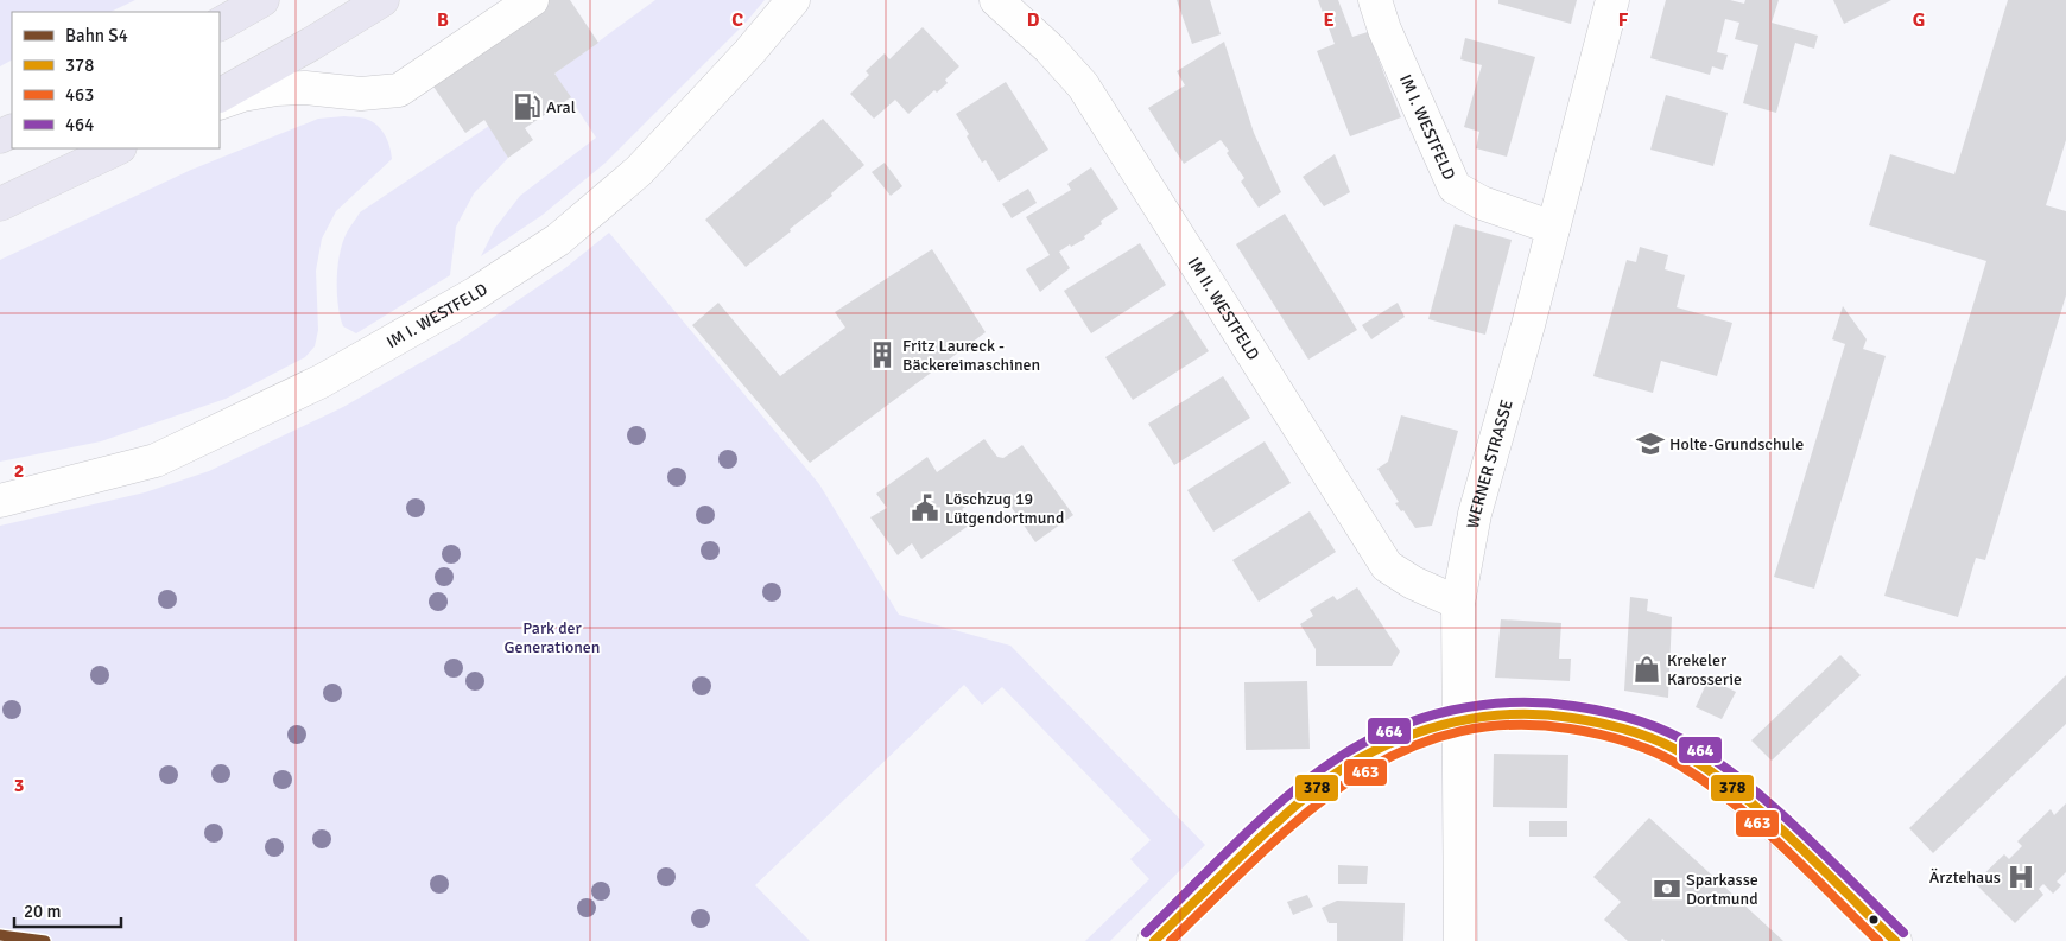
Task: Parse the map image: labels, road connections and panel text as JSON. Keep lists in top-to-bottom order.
{
  "streets": {
    "street": ["IM I. WESTFELD", "IM II. WESTFELD", "WERNER STRASSE"]
  },
  "crossings": [
    ["IM I. WESTFELD", "WERNER STRASSE"],
    ["IM II. WESTFELD", "WERNER STRASSE"]
  ],
  "parks": ["Park der Generationen"],
  "places": {
    "fuel station": ["Aral"],
    "building": ["Fritz Laureck - Bäckereimaschinen"],
    "school or university": ["Holte-Grundschule"],
    "public building": ["Löschzug 19 Lütgendortmund"],
    "shop": ["Krekeler Karosserie"],
    "hospital": ["Ärztehaus"],
    "bank": ["Sparkasse Dortmund"]
  },
  "lines": [
    "transit line 464",
    "transit line 378",
    "transit line 463",
    "rail line S4"
  ],
  "legend": [
    "Bahn S4",
    "378",
    "463",
    "464"
  ],
  "scale_bar": "20 m",
  "grid": {
    "columns": [
      "B",
      "C",
      "D",
      "E",
      "F",
      "G"
    ],
    "rows": ["2", "3"]
  }
}
